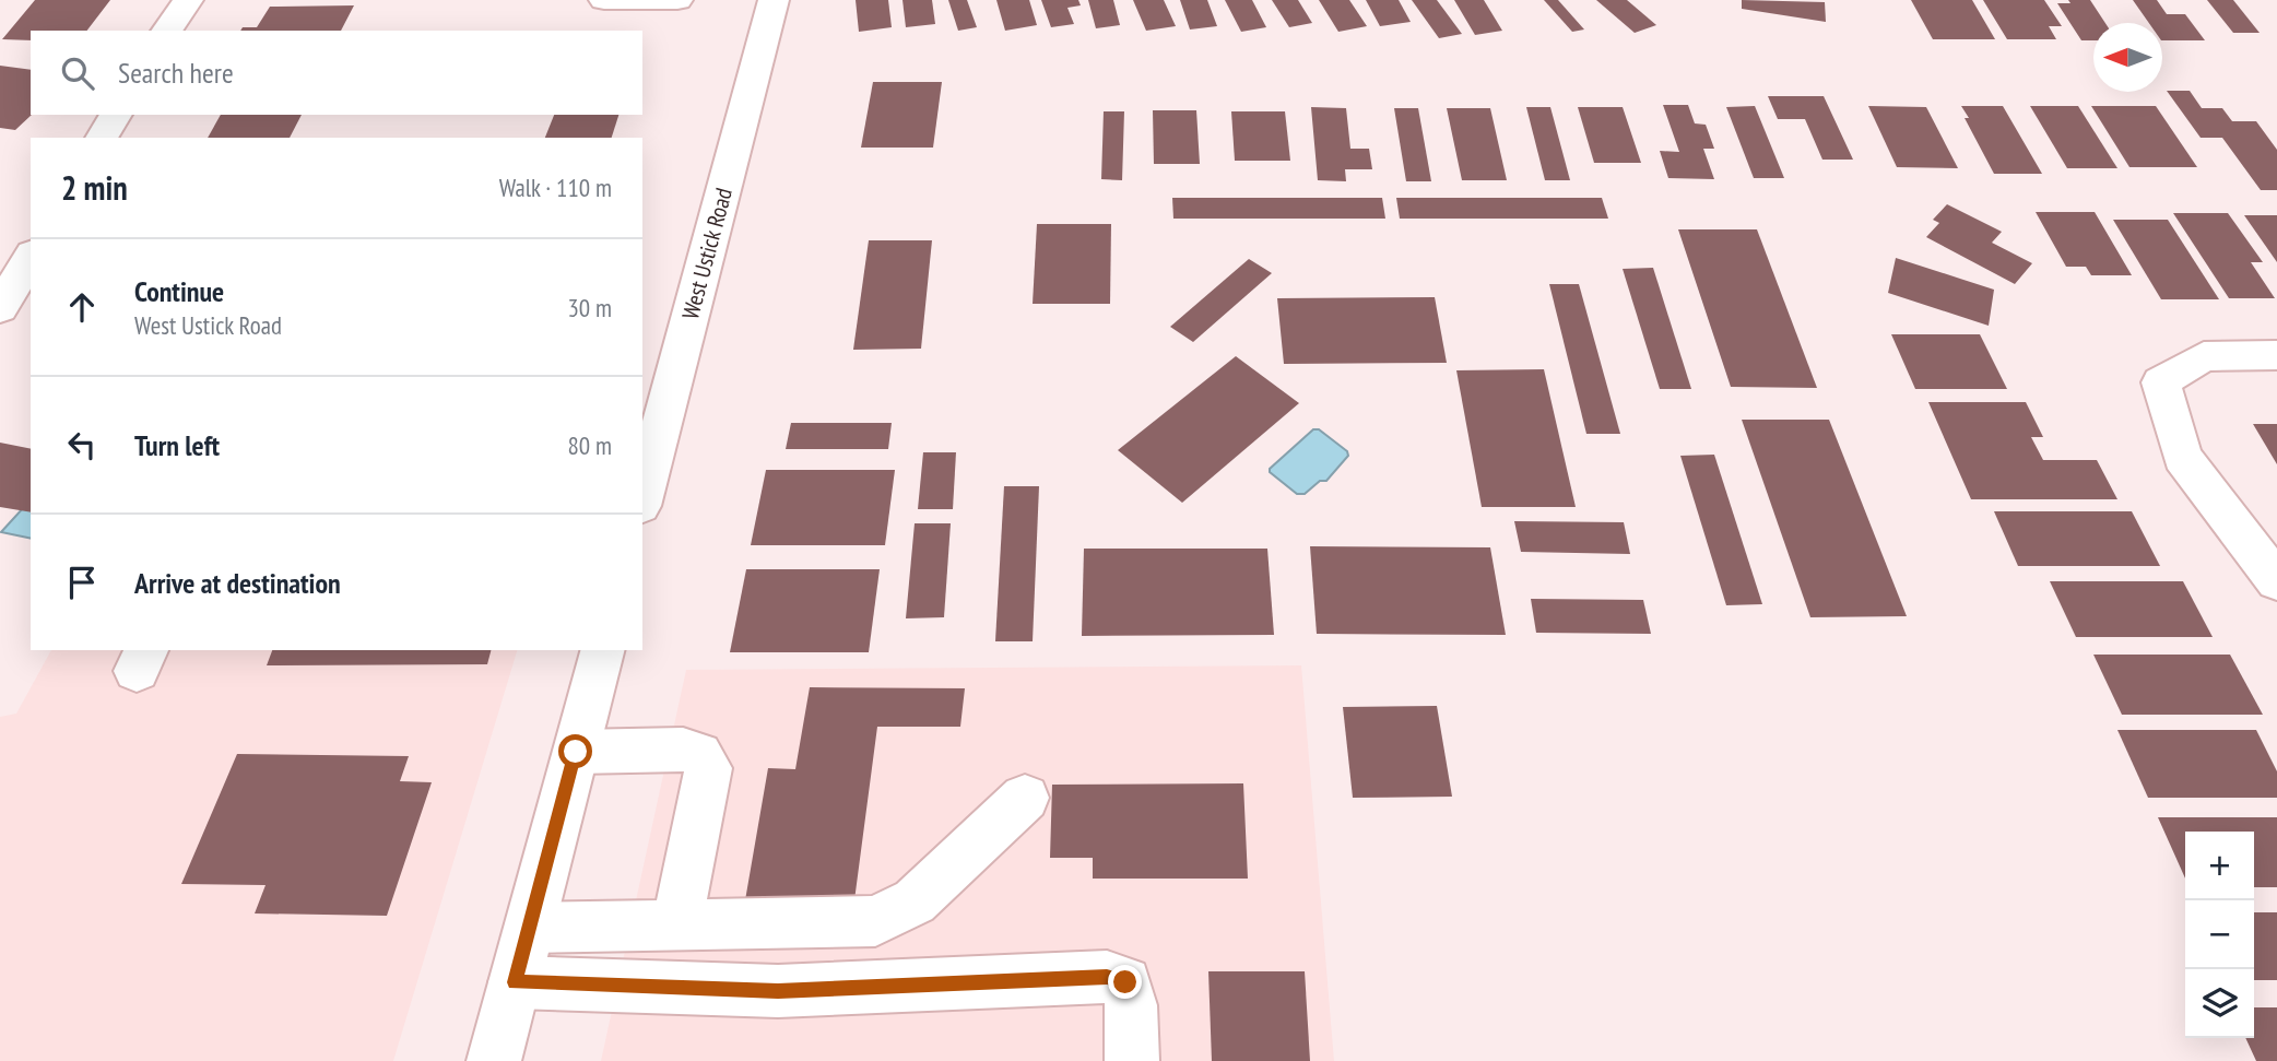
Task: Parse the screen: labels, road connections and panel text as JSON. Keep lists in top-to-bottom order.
{
  "streets": {
    "main road": ["West Ustick Road"]
  },
  "north": "left",
  "page": {
    "search": "Search here",
    "heading": ["2 min", "Walk · 110 m"],
    "list": [
      ["Continue", "West Ustick Road", "30 m"],
      ["Turn left", "80 m"],
      "Arrive at destination"
    ],
    "map_buttons": ["+", "−"]
  }
}
